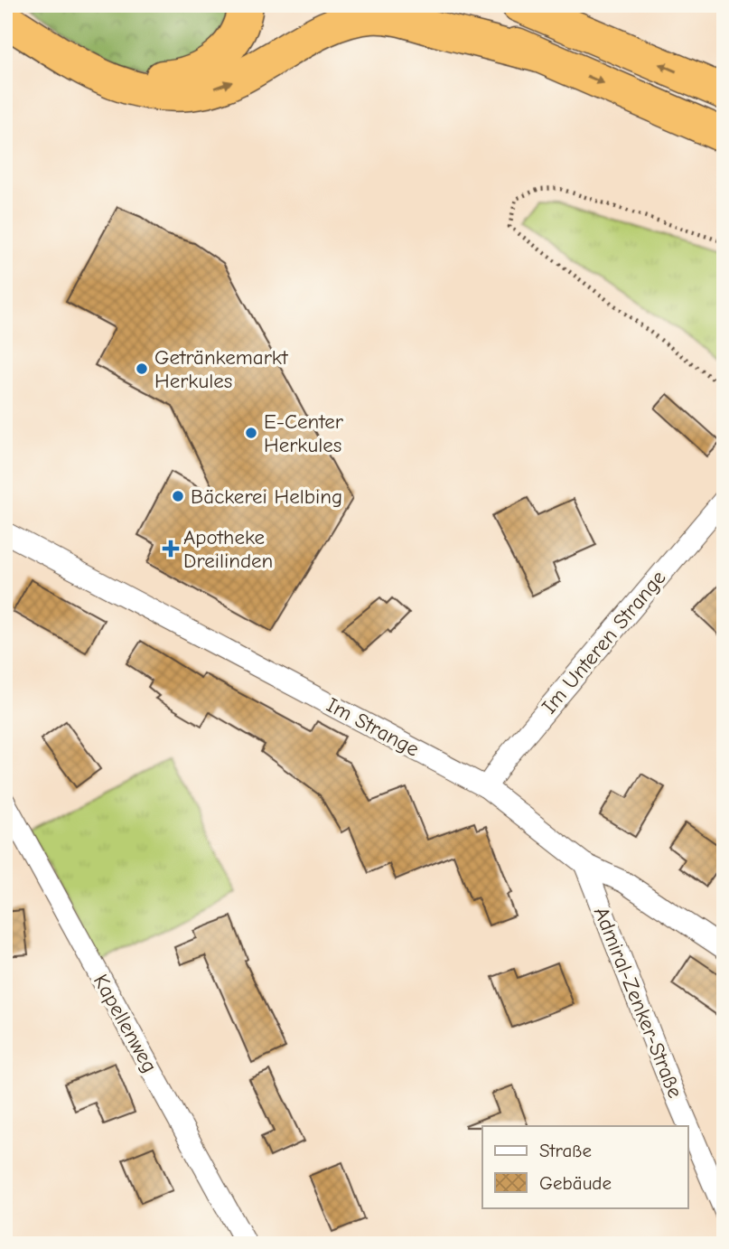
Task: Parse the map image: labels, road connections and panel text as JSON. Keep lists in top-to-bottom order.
{
  "streets": {
    "street": [
      "Im Unteren Strange",
      "Im Strange",
      "Admiral-Zenker-Straße",
      "Kapellenweg"
    ]
  },
  "crossings": [
    ["Im Unteren Strange", "Im Strange"],
    ["Im Strange", "Admiral-Zenker-Straße"]
  ],
  "places": {
    "other": ["Getränkemarkt Herkules", "E-Center Herkules", "Bäckerei Helbing"],
    "health": ["Apotheke Dreilinden"]
  },
  "legend": ["Straße", "Gebäude"]
}
